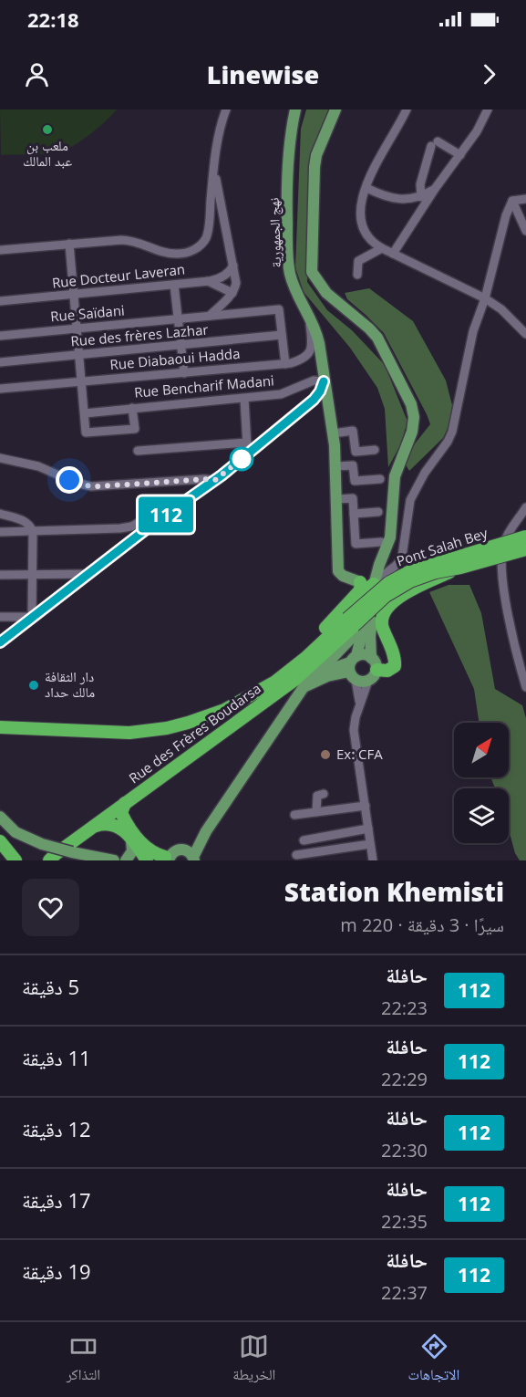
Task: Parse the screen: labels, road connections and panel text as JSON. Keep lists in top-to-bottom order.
{
  "streets": {
    "highway": ["Pont Salah Bey", "Rue des Frères Boudarsa"],
    "main road": ["نهج الجمهورية"],
    "street": [
      "Rue Docteur Laveran",
      "Rue Saïdani",
      "Rue des frères Lazhar",
      "Rue Diabaoui Hadda",
      "Rue Bencharif Madani"
    ]
  },
  "crossings": [
    ["نهج الجمهورية", "Rue Diabaoui Hadda"],
    ["نهج الجمهورية", "Rue Bencharif Madani"],
    ["Rue Saïdani", "Rue des frères Lazhar"],
    ["Pont Salah Bey", "Rue des Frères Boudarsa"]
  ],
  "places": ["ملعب بن عبد المالك", "دار الثقافة مالك حداد", "Ex: CFA"],
  "lines": ["bus line 112"],
  "north": "top right",
  "page": {
    "status": "22:18",
    "header": "Linewise",
    "on_map": "112",
    "heading": ["Station Khemisti", "سيرًا · 3 دقيقة · 220 m"],
    "list": [
      {
        "mark": "112",
        "name": "حافلة",
        "note": "22:23",
        "value": "5 دقيقة"
      },
      {
        "mark": "112",
        "name": "حافلة",
        "note": "22:29",
        "value": "11 دقيقة"
      },
      {
        "mark": "112",
        "name": "حافلة",
        "note": "22:30",
        "value": "12 دقيقة"
      },
      {
        "mark": "112",
        "name": "حافلة",
        "note": "22:35",
        "value": "17 دقيقة"
      },
      {
        "mark": "112",
        "name": "حافلة",
        "note": "22:37",
        "value": "19 دقيقة"
      }
    ],
    "tabs": ["الاتجاهات", "الخريطة", "التذاكر"]
  }
}
